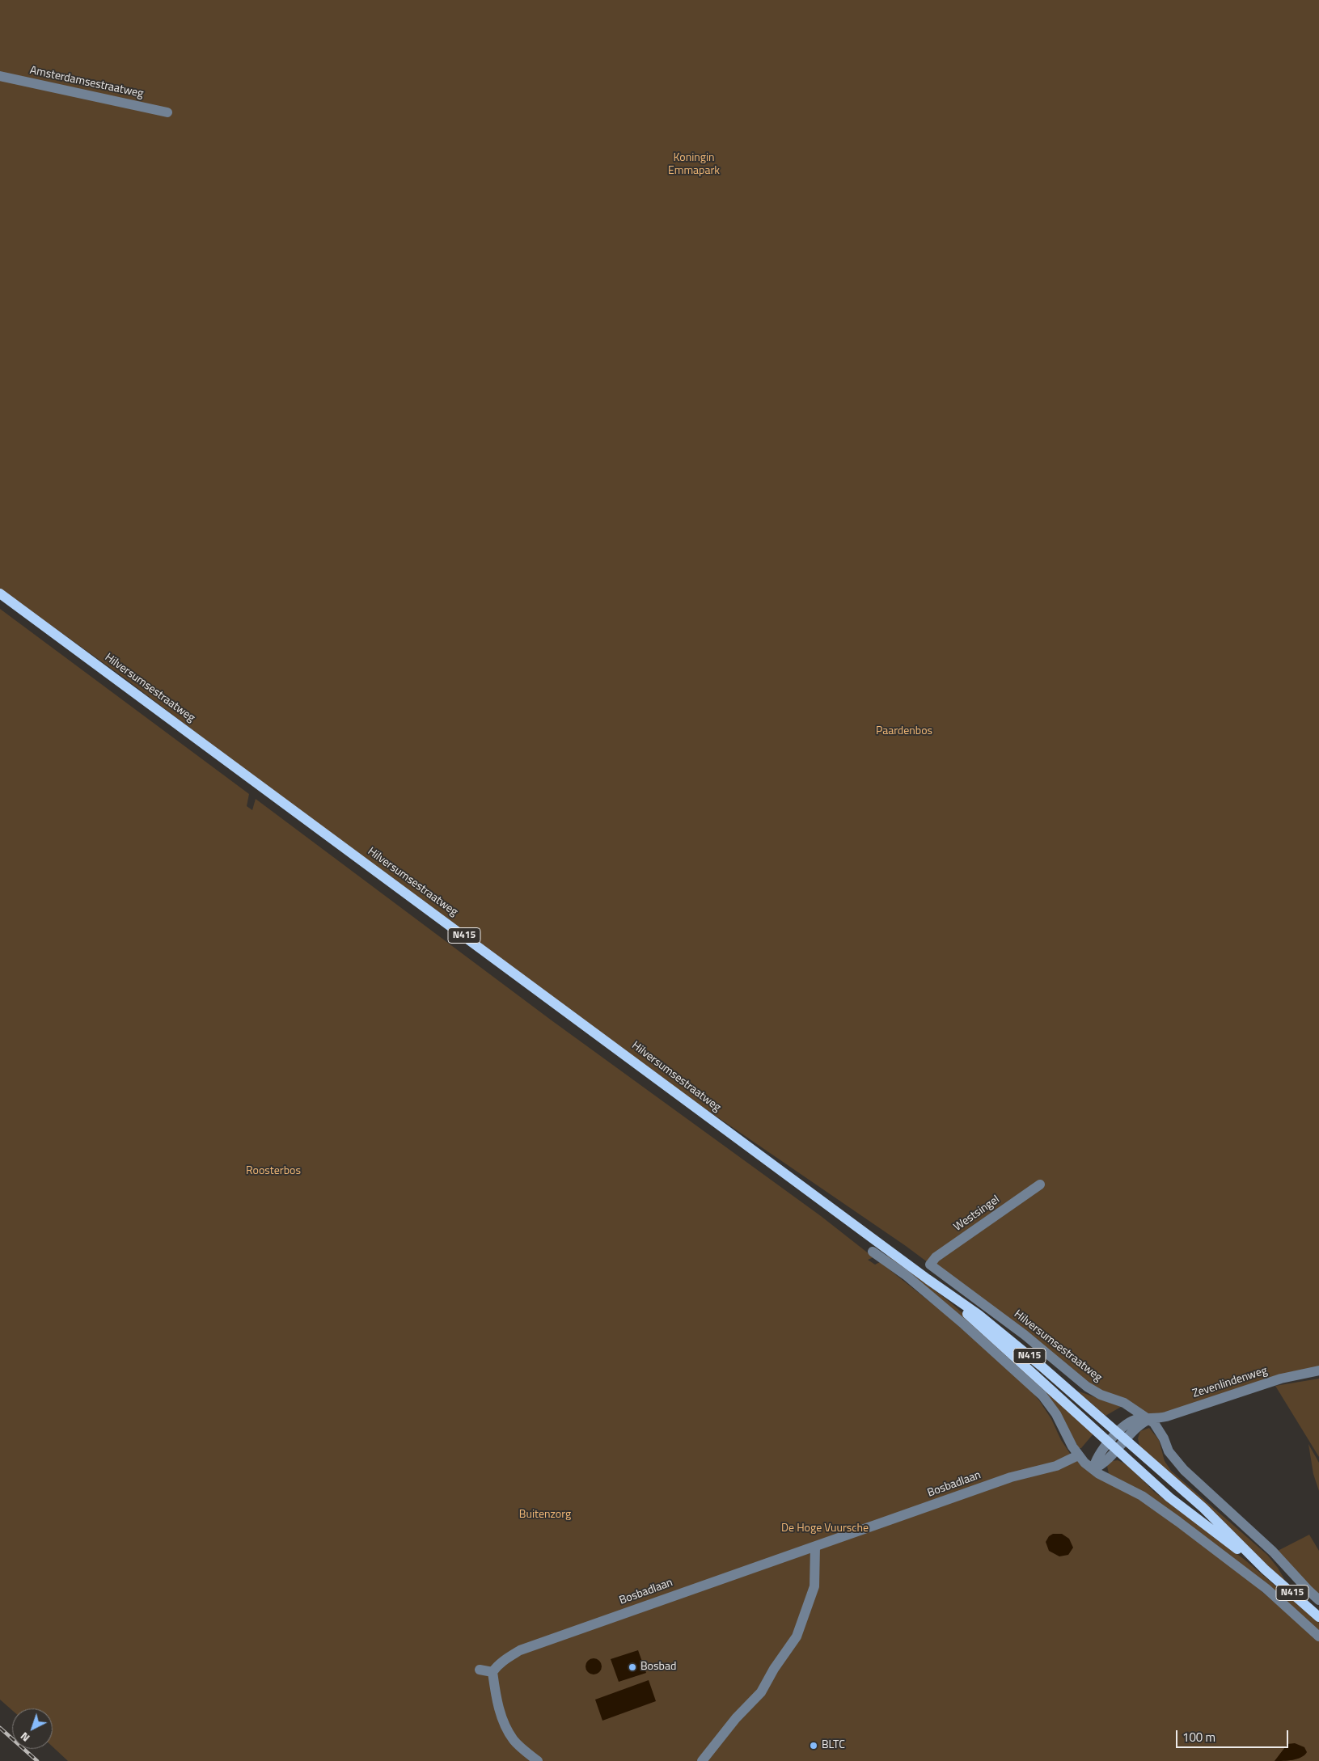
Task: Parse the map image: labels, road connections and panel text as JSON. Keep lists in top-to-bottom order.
{
  "streets": {
    "main road": ["Hilversumsestraatweg", "N415"],
    "street": [
      "Amsterdamsestraatweg",
      "Westsingel",
      "Zevenlindenweg",
      "Bosbadlaan"
    ]
  },
  "crossings": [
    ["Hilversumsestraatweg", "Westsingel"],
    ["Hilversumsestraatweg", "Zevenlindenweg"]
  ],
  "parks": [
    "Koningin Emmapark",
    "Paardenbos",
    "Roosterbos",
    "Buitenzorg",
    "De Hoge Vuursche"
  ],
  "places": ["Bosbad", "BLTC"],
  "scale_bar": "100 m",
  "north": "bottom left"
}
